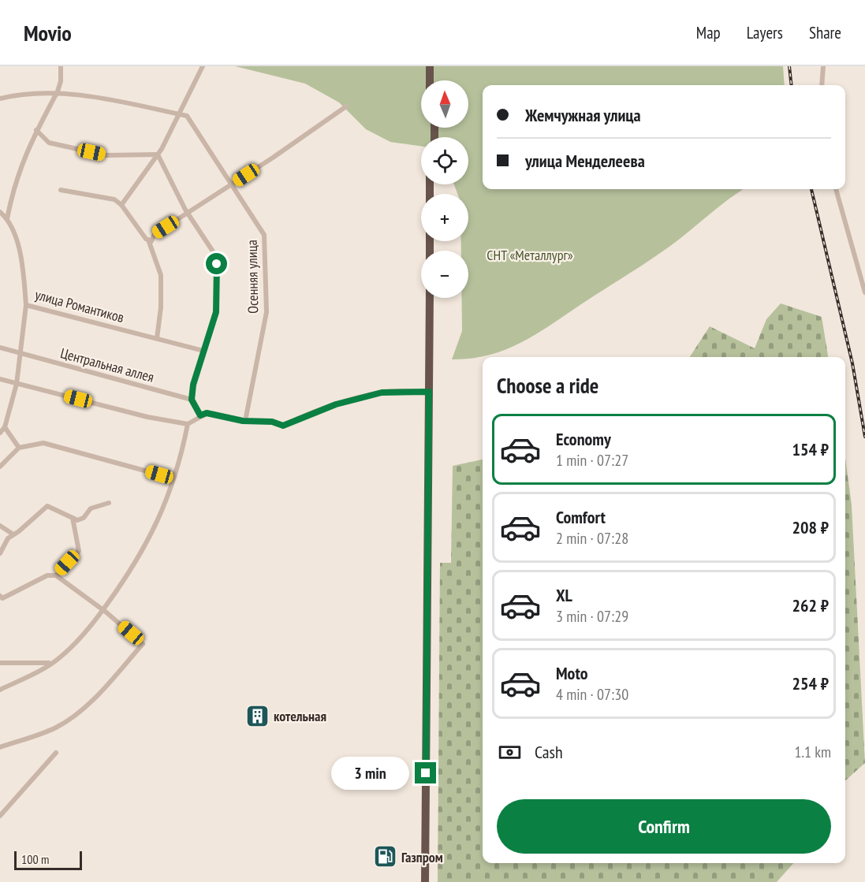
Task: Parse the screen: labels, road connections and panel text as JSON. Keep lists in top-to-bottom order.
{
  "streets": {
    "street": ["Осенняя улица", "улица Романтиков", "Центральная аллея"]
  },
  "parks": ["СНТ «Металлург»"],
  "places": {
    "building": ["котельная"],
    "fuel station": ["Газпром"]
  },
  "scale_bar": "100 m",
  "north": "top",
  "page": {
    "header": "Movio",
    "nav": ["Map", "Layers", "Share"],
    "map_buttons": ["+", "−"],
    "banner": ["Жемчужная улица", "улица Менделеева"],
    "heading": "Choose a ride",
    "list": [
      {
        "name": "Economy",
        "note": "1 min · 07:27",
        "value": "154 ₽"
      },
      {
        "name": "Comfort",
        "note": "2 min · 07:28",
        "value": "208 ₽"
      },
      {
        "name": "XL",
        "note": "3 min · 07:29",
        "value": "262 ₽"
      },
      {
        "name": "Moto",
        "note": "4 min · 07:30",
        "value": "254 ₽"
      }
    ],
    "pay": ["Cash", "1.1 km"],
    "bubble": "3 min",
    "buttons": "Confirm",
    "scale": "100 m"
  }
}
